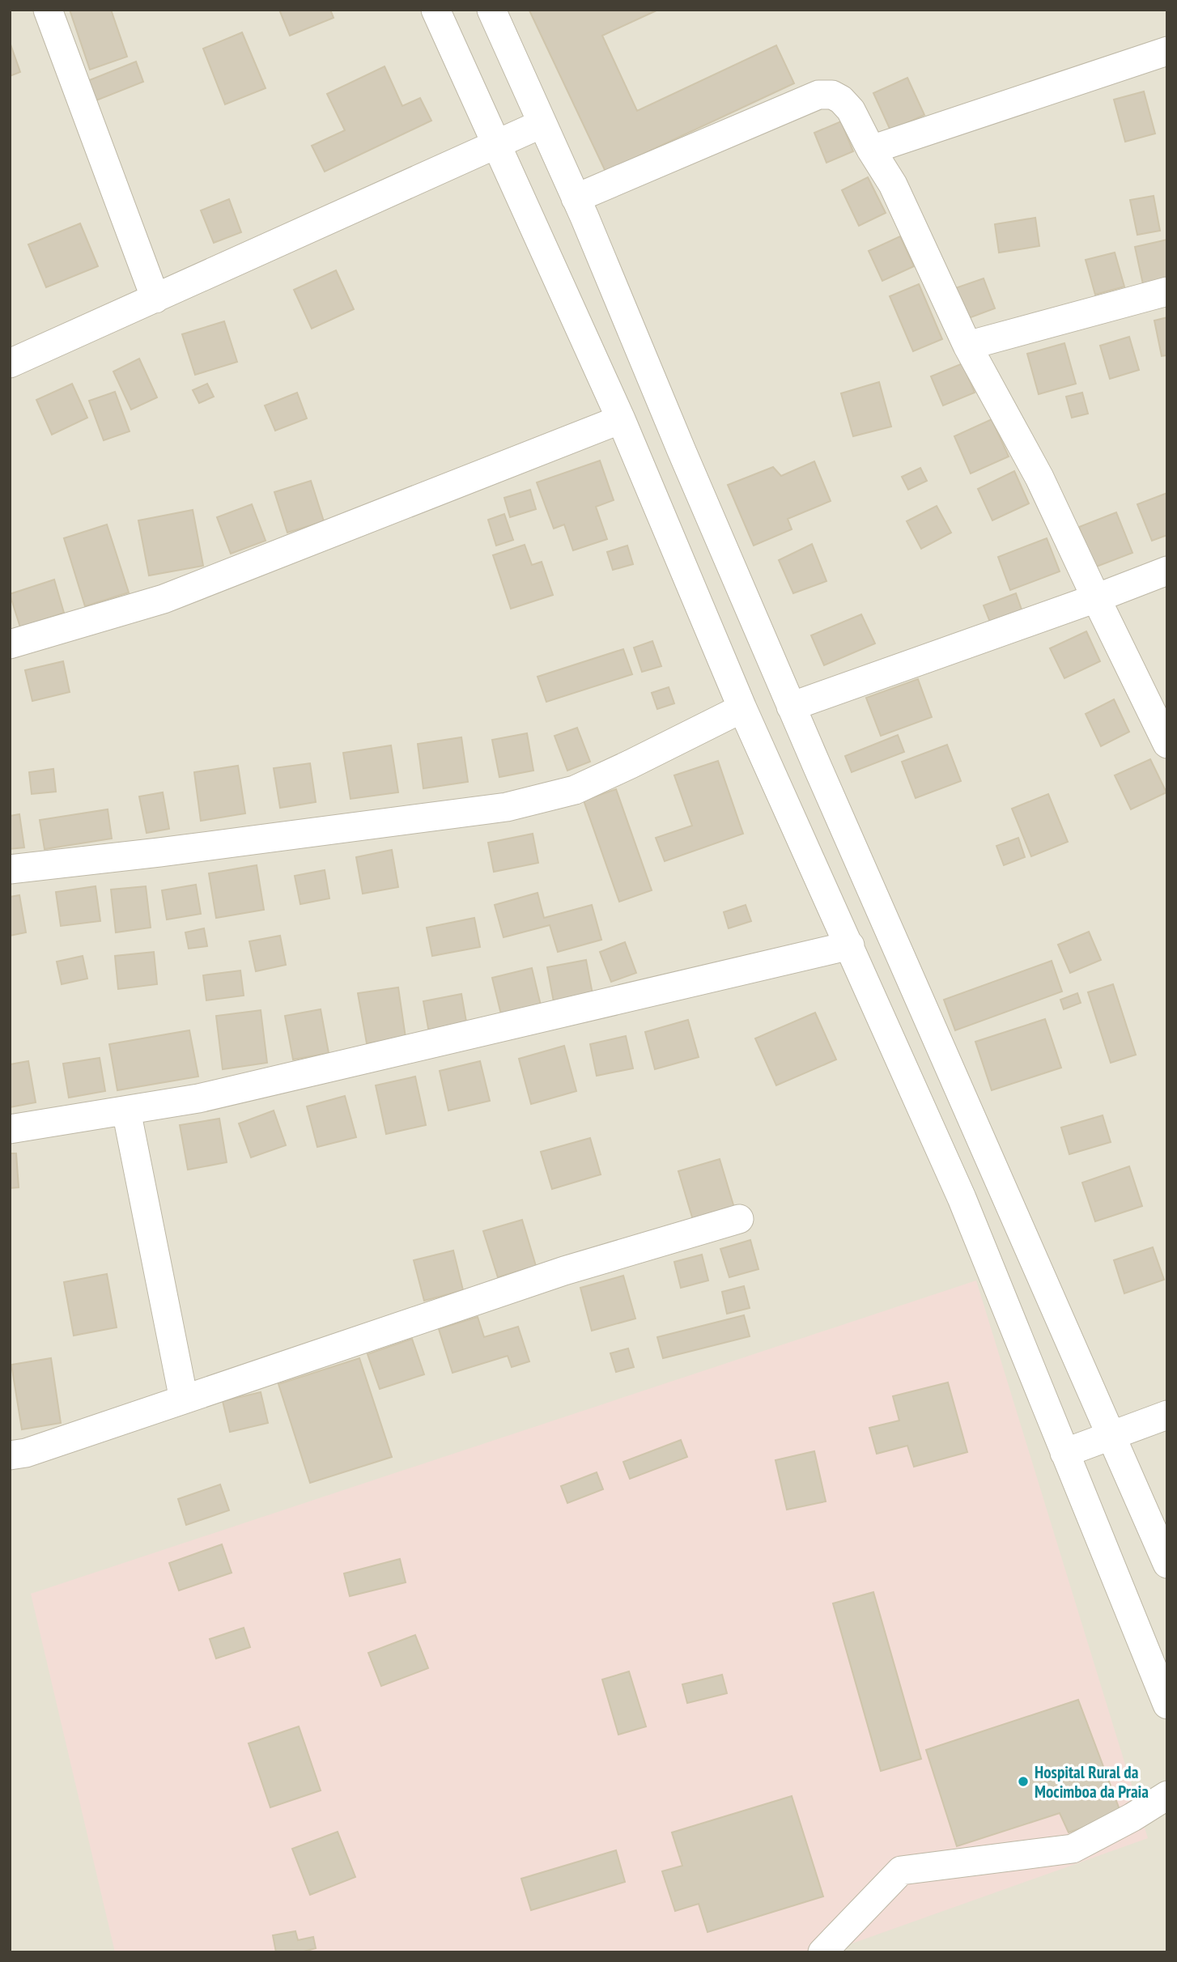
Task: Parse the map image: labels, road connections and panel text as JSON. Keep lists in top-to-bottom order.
{
  "places": ["Hospital Rural da Mocimboa da Praia"]
}
